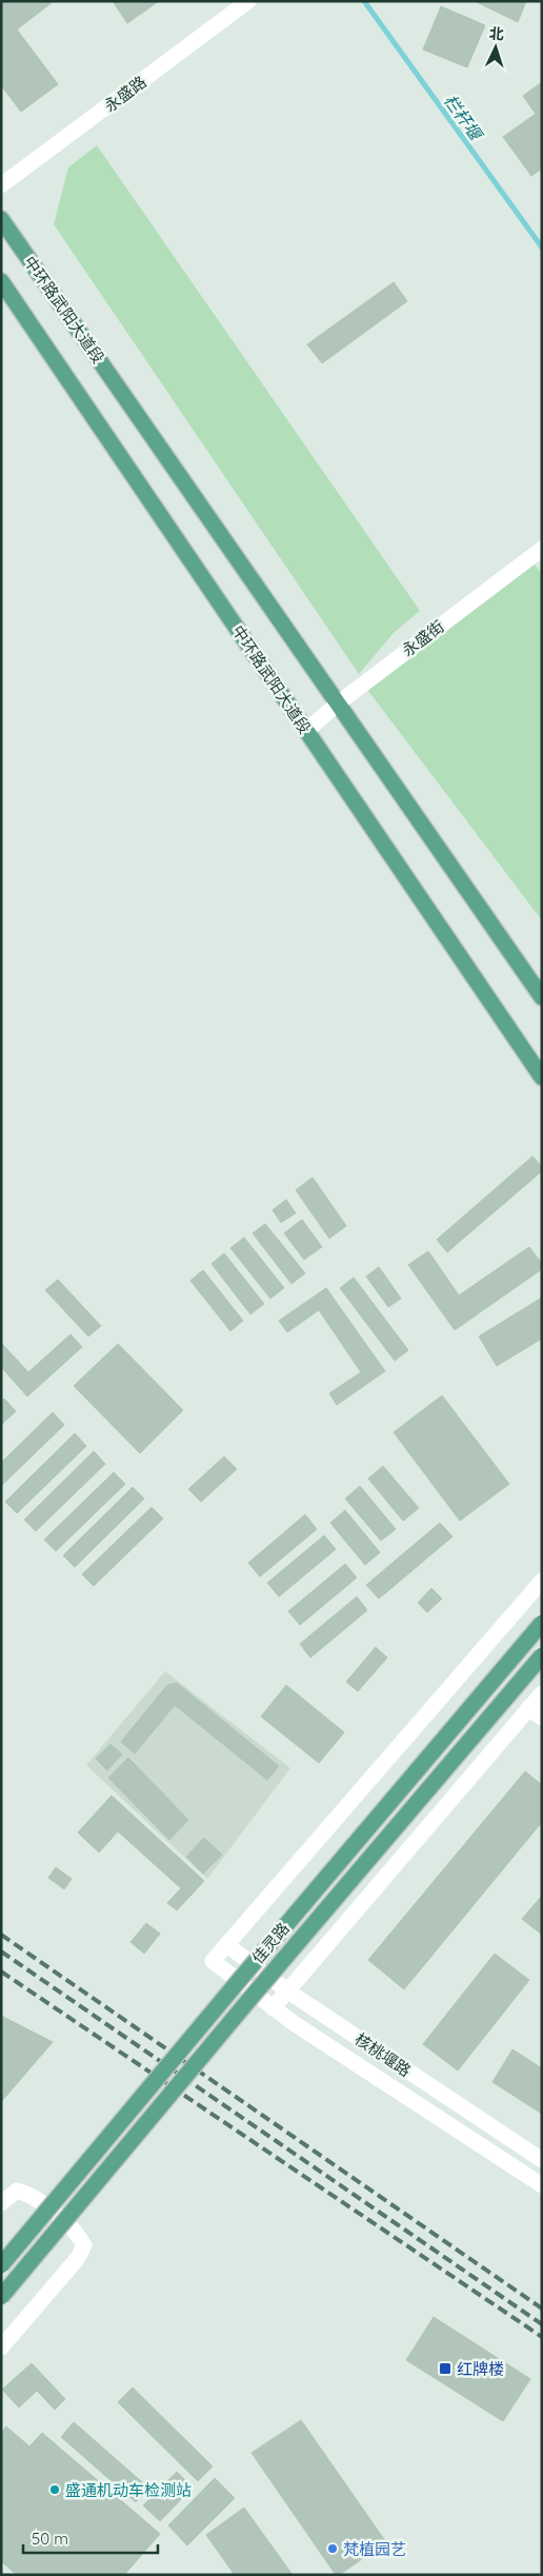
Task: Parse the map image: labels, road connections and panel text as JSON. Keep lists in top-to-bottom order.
{
  "streets": {
    "main road": ["中环路武阳大道段", "佳灵路"],
    "street": ["永盛路", "永盛街", "核桃堰路"]
  },
  "crossings": [
    ["中环路武阳大道段", "永盛街"]
  ],
  "water": ["栏杆堰"],
  "places": {
    "transit": ["红牌楼"],
    "other": ["盛通机动车检测站", "梵植园艺"]
  },
  "scale_bar": "50 m",
  "north": "top"
}
